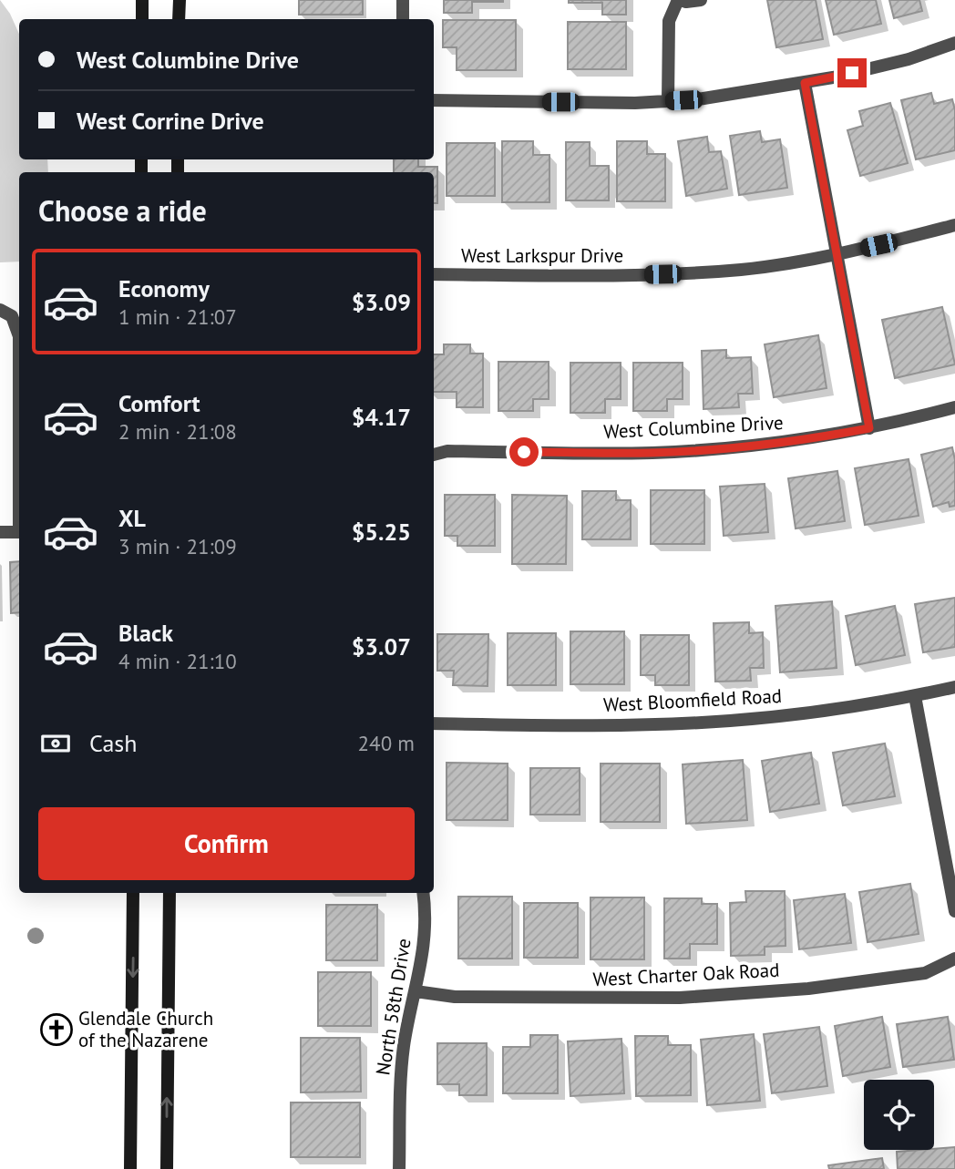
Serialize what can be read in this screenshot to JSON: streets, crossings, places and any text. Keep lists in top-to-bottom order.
{
  "streets": {
    "street": [
      "West Larkspur Drive",
      "West Columbine Drive",
      "West Bloomfield Road",
      "West Charter Oak Road",
      "North 58th Drive"
    ]
  },
  "crossings": [
    ["West Charter Oak Road", "North 58th Drive"]
  ],
  "places": {
    "church": ["Glendale Church of the Nazarene"]
  },
  "page": {
    "banner": ["West Columbine Drive", "West Corrine Drive"],
    "heading": "Choose a ride",
    "list": [
      {
        "name": "Economy",
        "note": "1 min · 21:07",
        "value": "$3.09"
      },
      {
        "name": "Comfort",
        "note": "2 min · 21:08",
        "value": "$4.17"
      },
      {
        "name": "XL",
        "note": "3 min · 21:09",
        "value": "$5.25"
      },
      {
        "name": "Black",
        "note": "4 min · 21:10",
        "value": "$3.07"
      }
    ],
    "pay": ["Cash", "240 m"],
    "buttons": "Confirm"
  }
}
